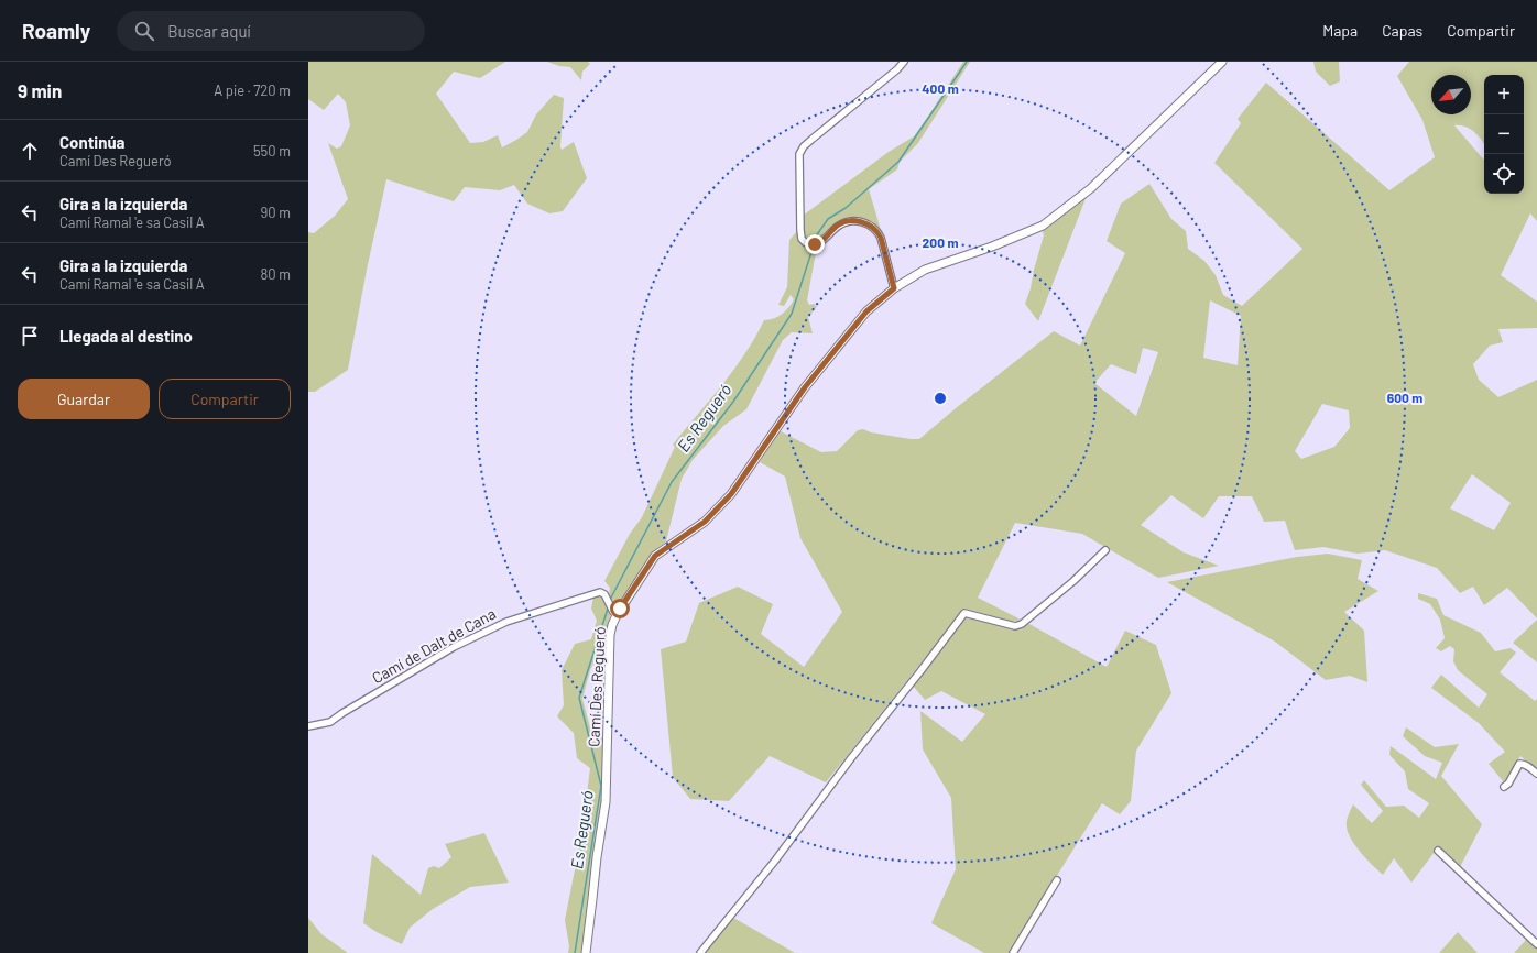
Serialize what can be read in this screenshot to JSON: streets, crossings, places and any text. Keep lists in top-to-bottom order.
{
  "streets": {
    "street": ["Camí de Dalt de Cana", "Camí Des Regueró"]
  },
  "crossings": [
    ["Camí de Dalt de Cana", "Camí Des Regueró"]
  ],
  "water": ["Es Regueró"],
  "north": "bottom left",
  "page": {
    "header": "Roamly",
    "search": "Buscar aquí",
    "nav": ["Mapa", "Capas", "Compartir"],
    "heading": ["9 min", "A pie · 720 m"],
    "map_buttons": ["+", "−"],
    "list": [
      ["Continúa", "Camí Des Regueró", "550 m"],
      ["Gira a la izquierda", "Camí Ramal 'e sa Casil A", "90 m"],
      ["Gira a la izquierda", "Camí Ramal 'e sa Casil A", "80 m"],
      "Llegada al destino"
    ],
    "buttons": ["Guardar", "Compartir"]
  },
  "rings": ["400 m", "200 m", "600 m"]
}
